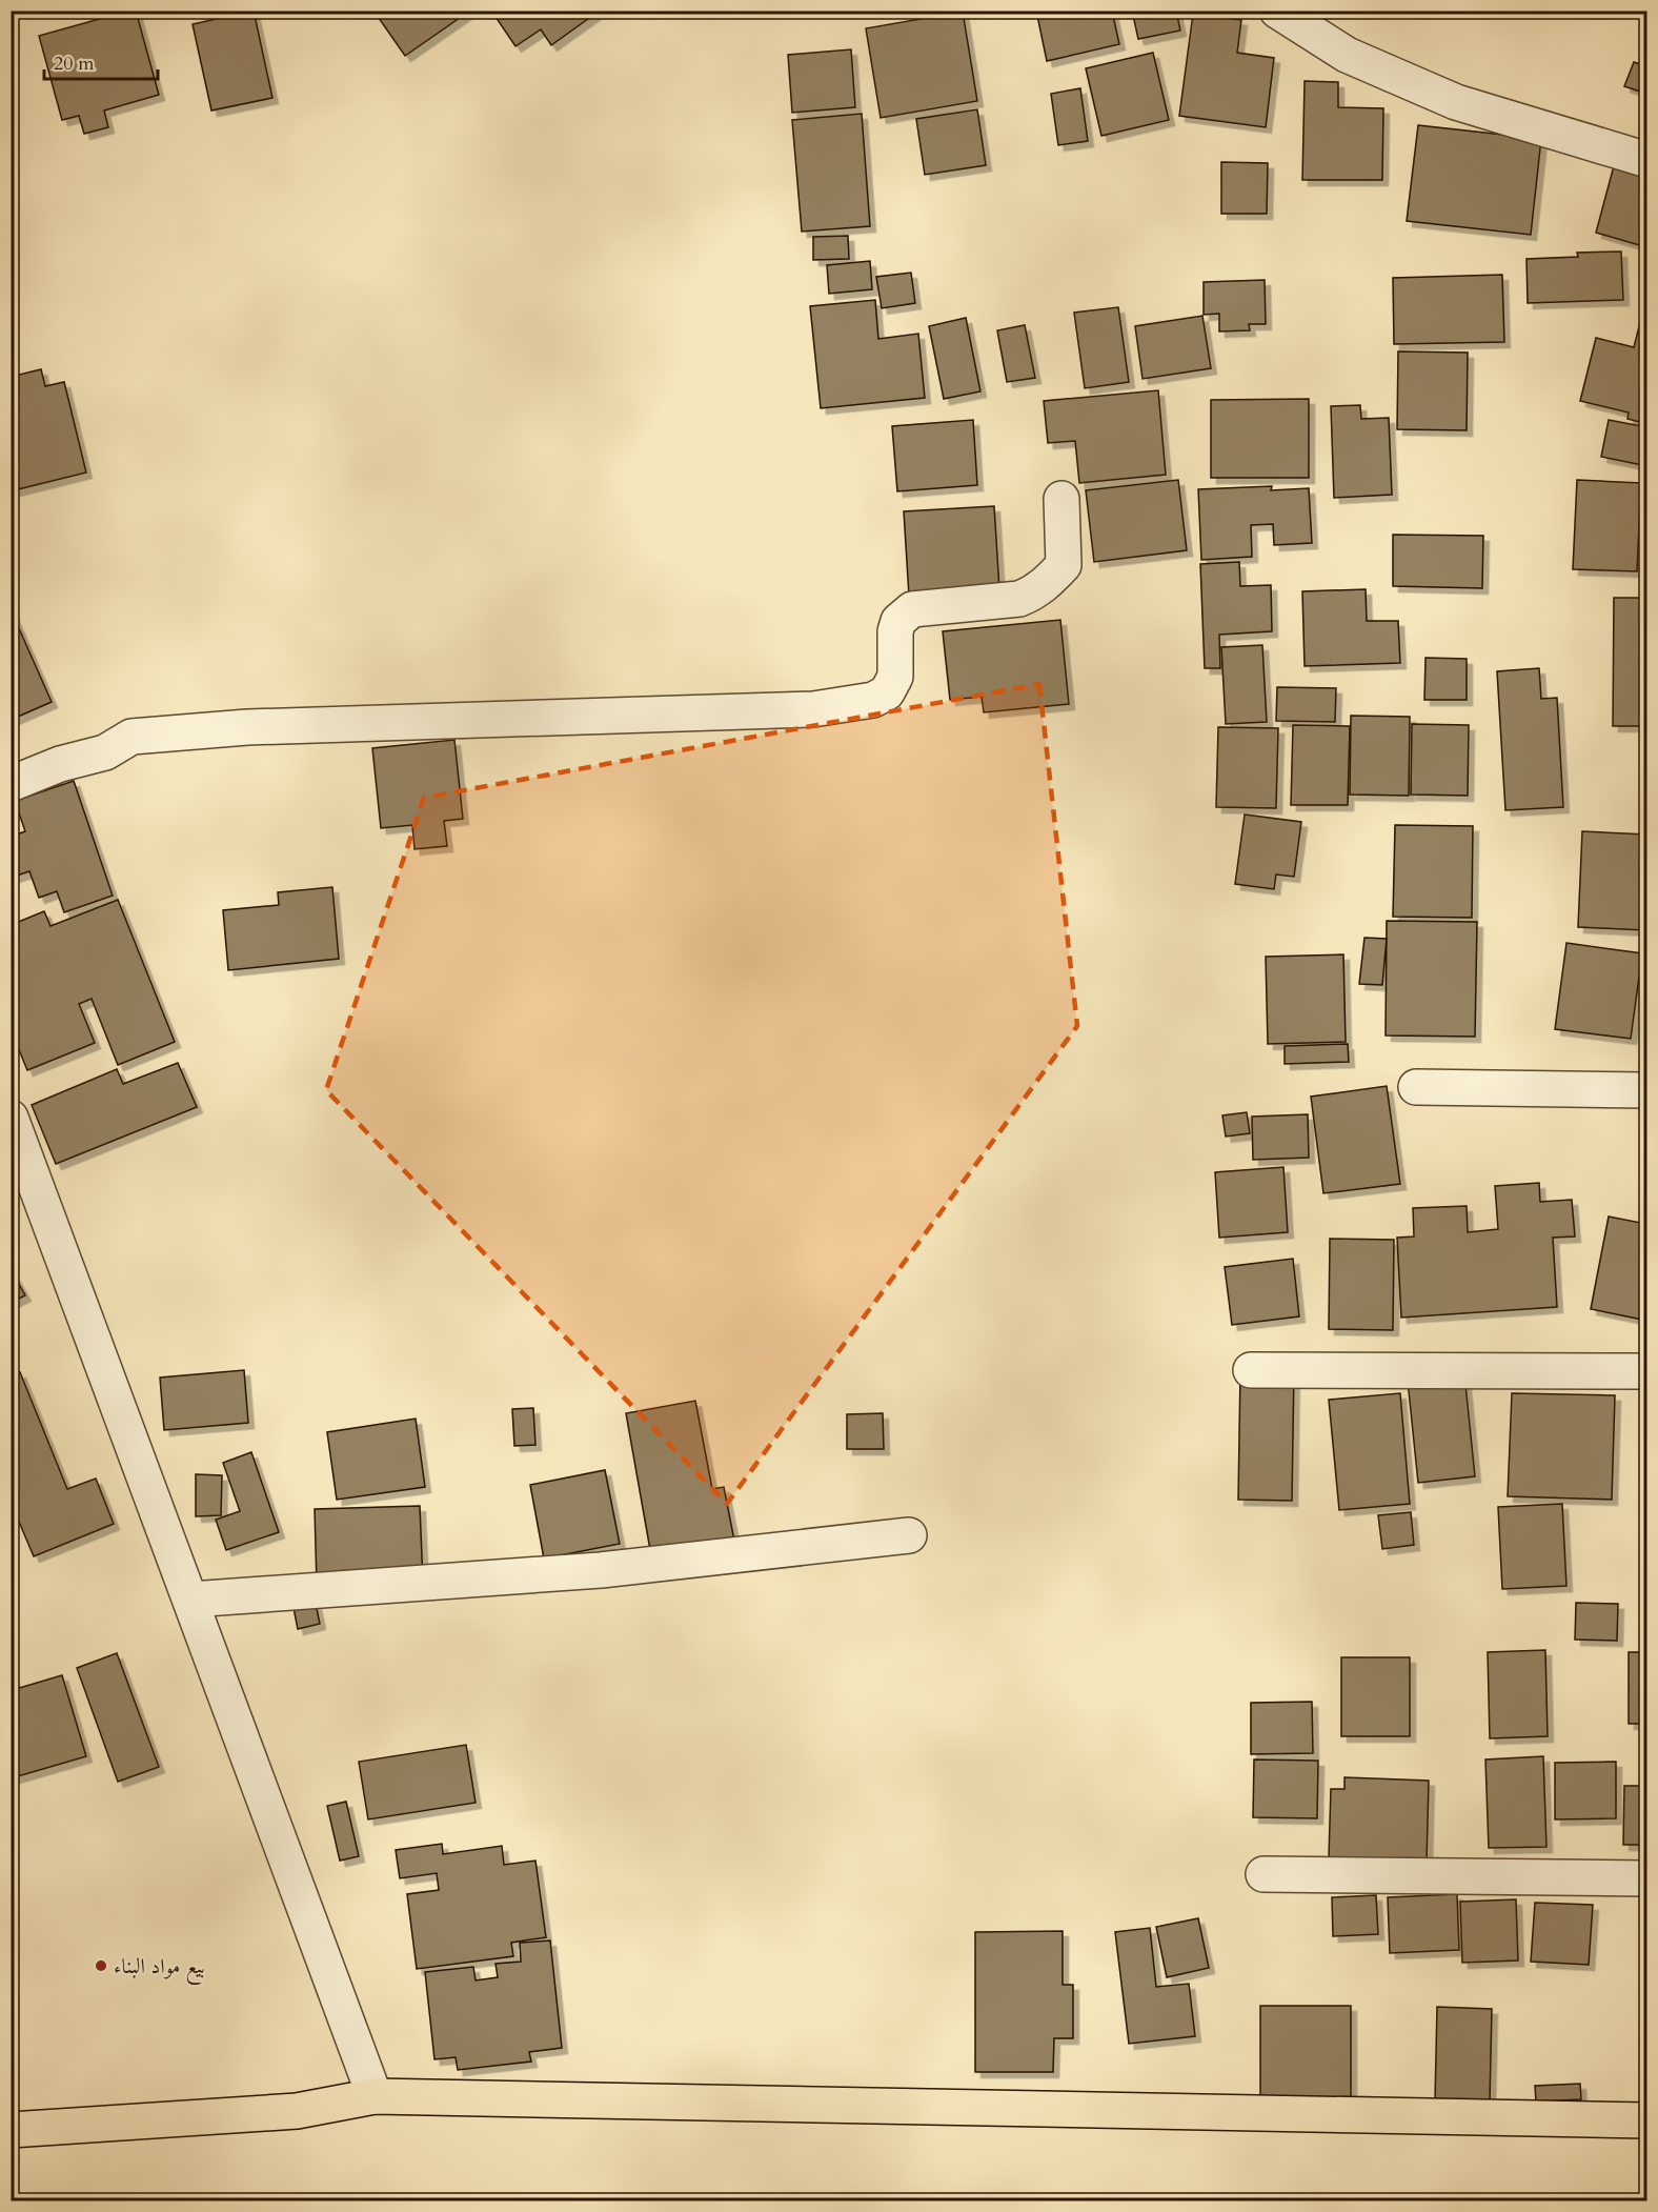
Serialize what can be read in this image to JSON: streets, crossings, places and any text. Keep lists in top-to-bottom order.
{
  "places": ["بيع مواد البناء"],
  "scale_bar": "20 m"
}
